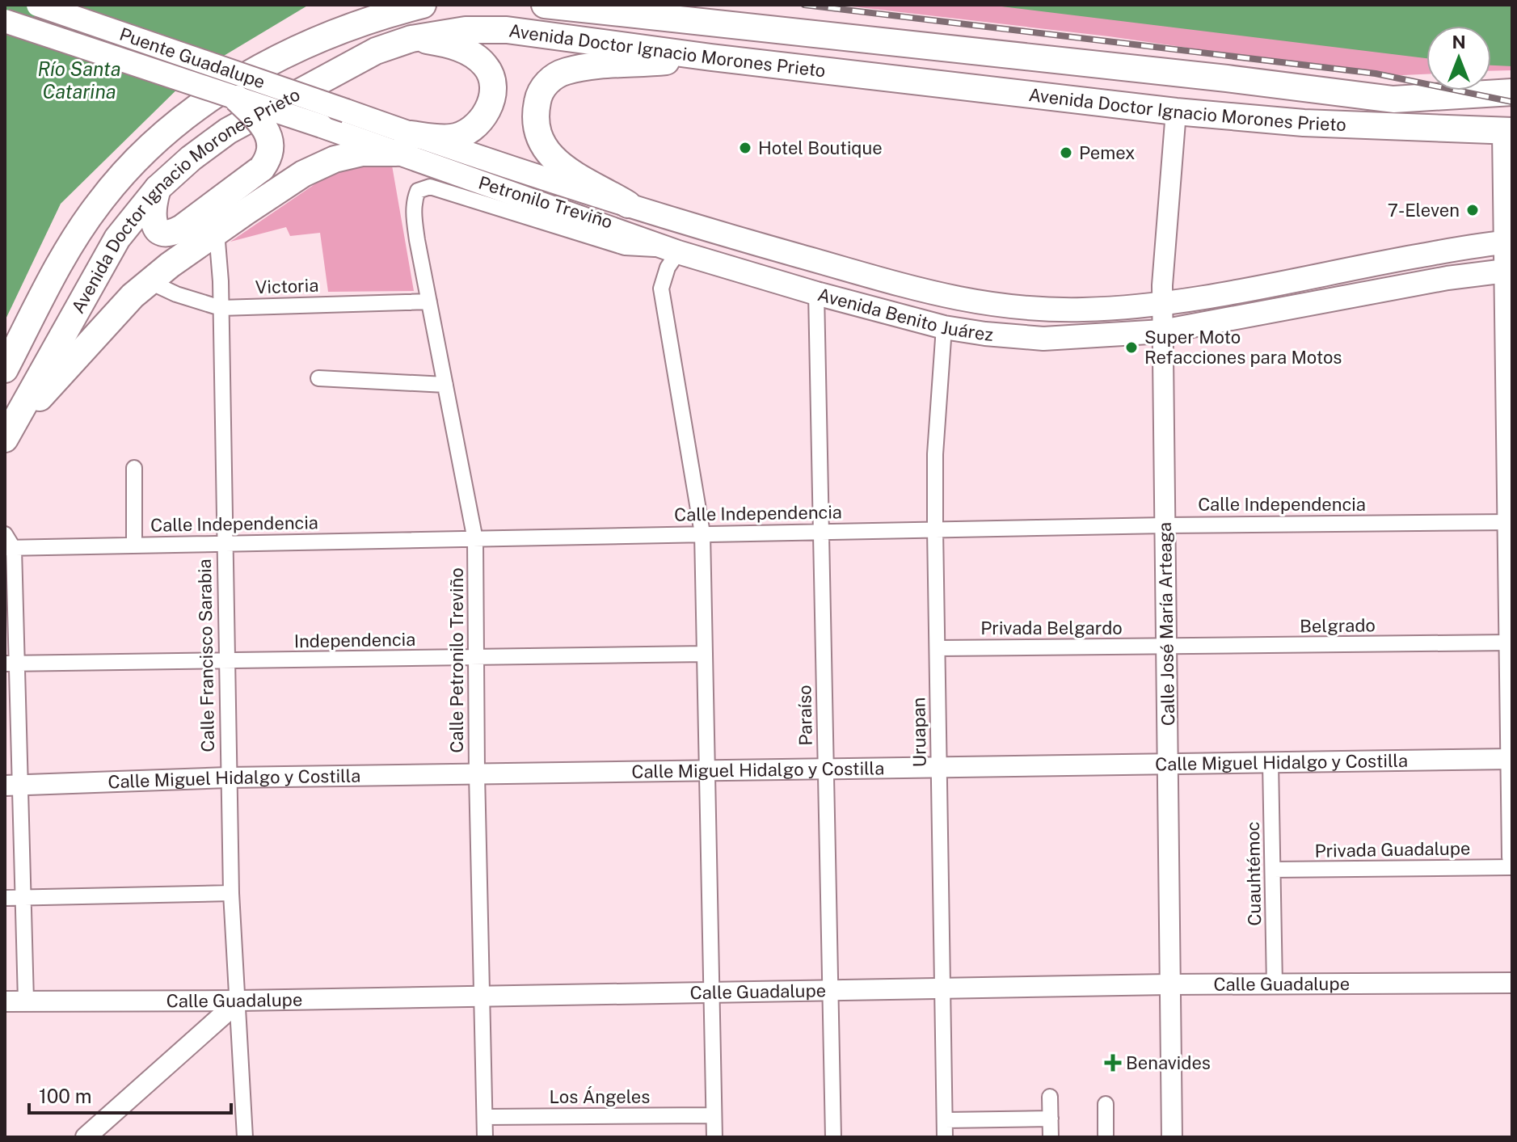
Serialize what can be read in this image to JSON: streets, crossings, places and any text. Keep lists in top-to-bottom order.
{
  "streets": {
    "highway": ["Avenida Doctor Ignacio Morones Prieto"],
    "main road": ["Puente Guadalupe", "Avenida Benito Juárez"],
    "street": [
      "Petronilo Treviño",
      "Victoria",
      "Calle Independencia",
      "Calle José María Arteaga",
      "Belgrado",
      "Privada Belgardo",
      "Independencia",
      "Calle Francisco Sarabia",
      "Calle Petronilo Treviño",
      "Paraíso",
      "Uruapan",
      "Calle Miguel Hidalgo y Costilla",
      "Privada Guadalupe",
      "Cuauhtémoc",
      "Calle Guadalupe",
      "Los Ángeles"
    ]
  },
  "crossings": [
    ["Avenida Doctor Ignacio Morones Prieto", "Calle José María Arteaga"],
    ["Puente Guadalupe", "Avenida Benito Juárez"],
    ["Petronilo Treviño", "Avenida Benito Juárez"],
    ["Petronilo Treviño", "Calle Petronilo Treviño"],
    ["Victoria", "Calle Francisco Sarabia"],
    ["Victoria", "Calle Petronilo Treviño"],
    ["Avenida Benito Juárez", "Calle José María Arteaga"],
    ["Avenida Benito Juárez", "Paraíso"],
    ["Avenida Benito Juárez", "Uruapan"],
    ["Calle Independencia", "Calle José María Arteaga"],
    ["Calle Independencia", "Calle Francisco Sarabia"],
    ["Calle Independencia", "Calle Petronilo Treviño"],
    ["Calle Independencia", "Paraíso"],
    ["Calle Independencia", "Uruapan"],
    ["Calle José María Arteaga", "Belgrado"],
    ["Calle José María Arteaga", "Privada Belgardo"],
    ["Calle José María Arteaga", "Calle Miguel Hidalgo y Costilla"],
    ["Calle José María Arteaga", "Calle Guadalupe"],
    ["Belgrado", "Privada Belgardo"],
    ["Privada Belgardo", "Uruapan"],
    ["Independencia", "Calle Francisco Sarabia"],
    ["Independencia", "Calle Petronilo Treviño"],
    ["Calle Francisco Sarabia", "Calle Miguel Hidalgo y Costilla"],
    ["Calle Francisco Sarabia", "Calle Guadalupe"],
    ["Calle Petronilo Treviño", "Calle Miguel Hidalgo y Costilla"],
    ["Calle Petronilo Treviño", "Calle Guadalupe"],
    ["Calle Petronilo Treviño", "Los Ángeles"],
    ["Paraíso", "Calle Miguel Hidalgo y Costilla"],
    ["Paraíso", "Calle Guadalupe"],
    ["Uruapan", "Calle Miguel Hidalgo y Costilla"],
    ["Uruapan", "Calle Guadalupe"],
    ["Calle Miguel Hidalgo y Costilla", "Cuauhtémoc"],
    ["Privada Guadalupe", "Cuauhtémoc"],
    ["Cuauhtémoc", "Calle Guadalupe"]
  ],
  "water": ["Río Santa Catarina"],
  "places": {
    "other": [
      "Hotel Boutique",
      "Pemex",
      "7-Eleven",
      "Super Moto Refacciones para Motos"
    ],
    "health": ["Benavides"]
  },
  "scale_bar": "100 m",
  "north": "top"
}
